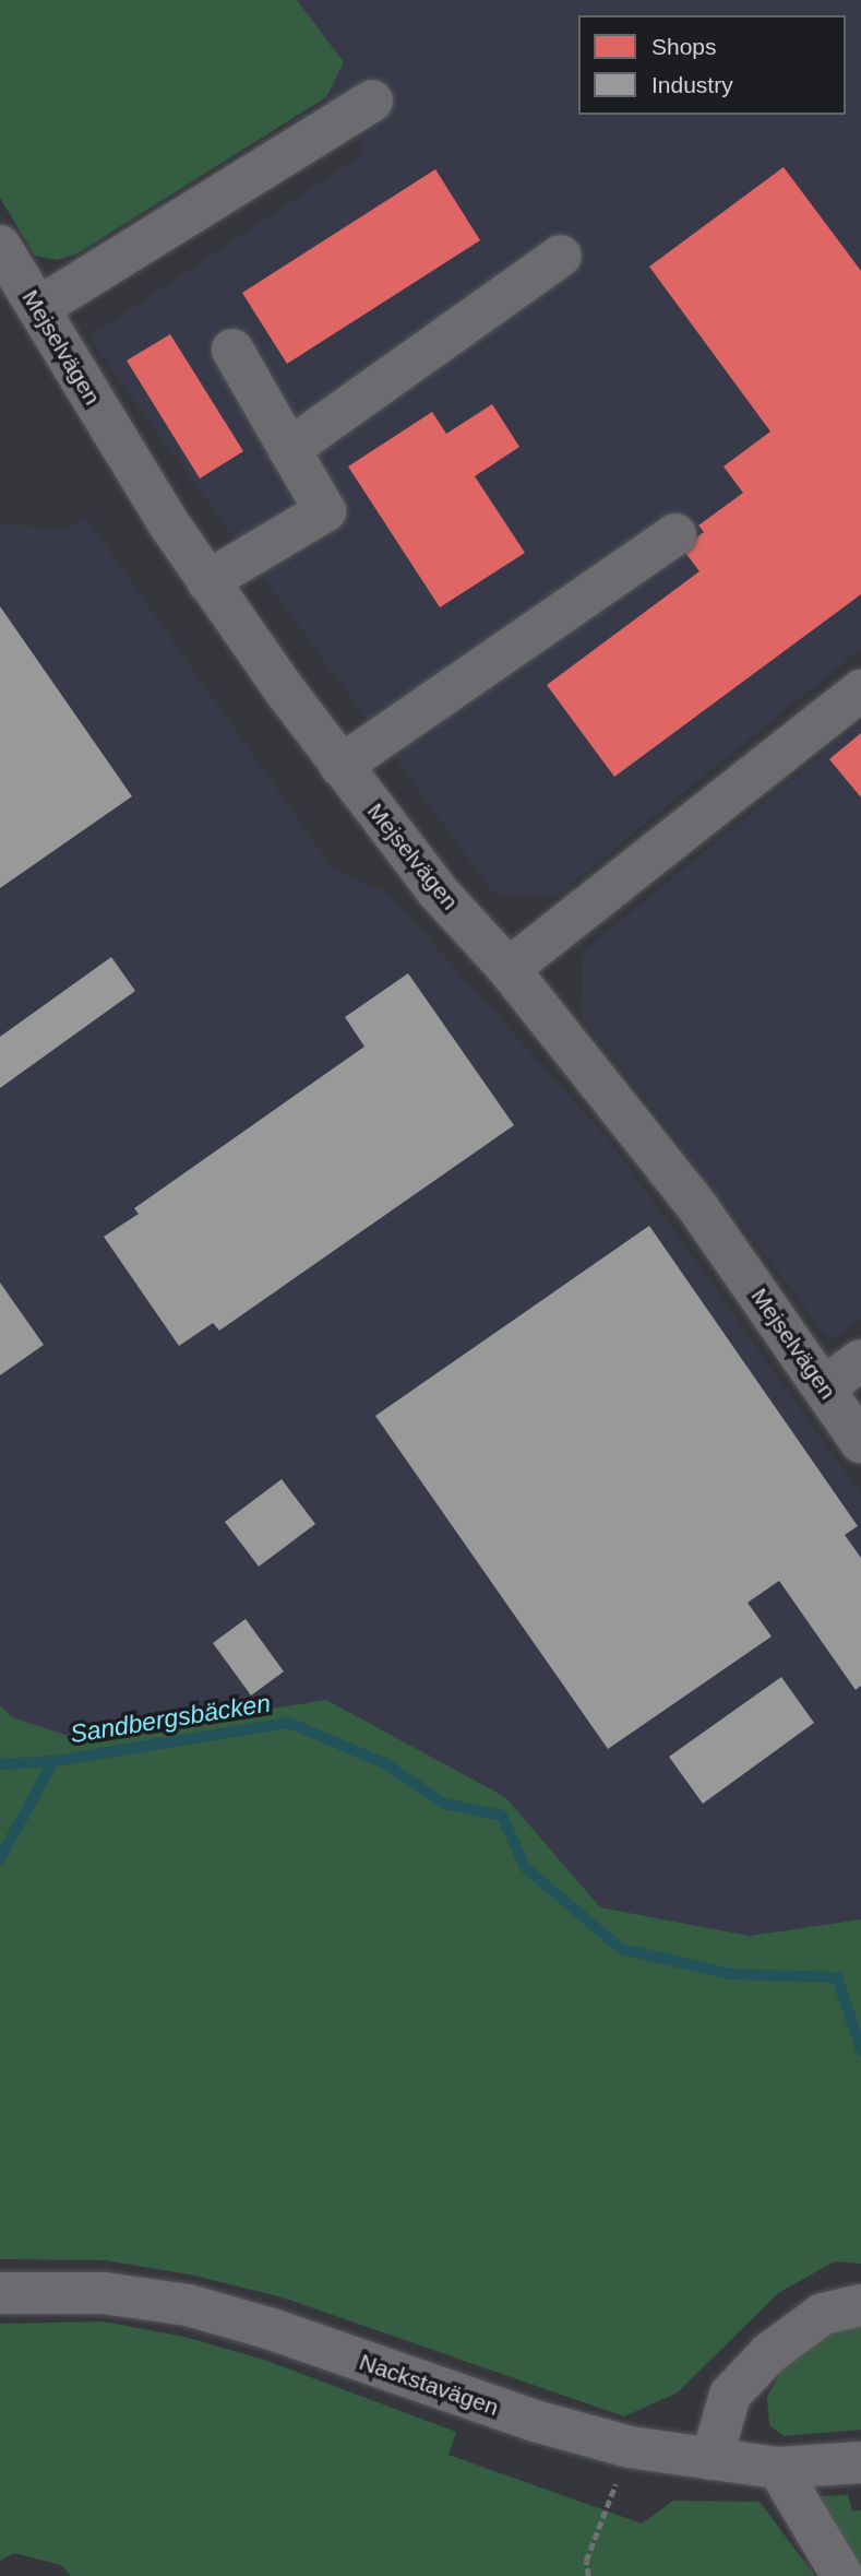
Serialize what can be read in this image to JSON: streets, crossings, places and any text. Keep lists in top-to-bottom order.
{
  "streets": {
    "street": ["Mejselvägen", "Nackstavägen"]
  },
  "water": ["Sandbergsbäcken"],
  "legend": ["Shops", "Industry"]
}
